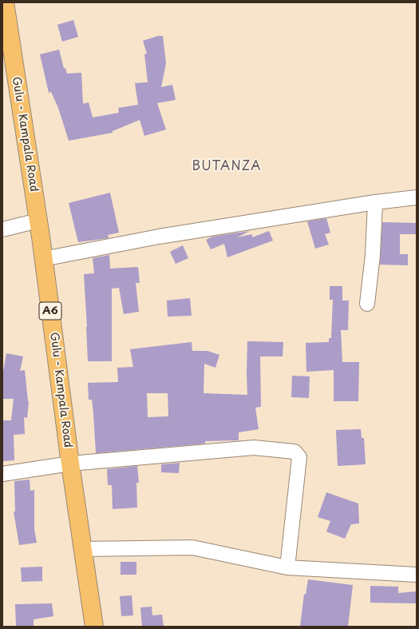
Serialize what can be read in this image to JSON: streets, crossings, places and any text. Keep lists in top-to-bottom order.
{
  "streets": {
    "main road": ["Gulu - Kampala Road", "A6"]
  },
  "districts": ["BUTANZA"]
}
